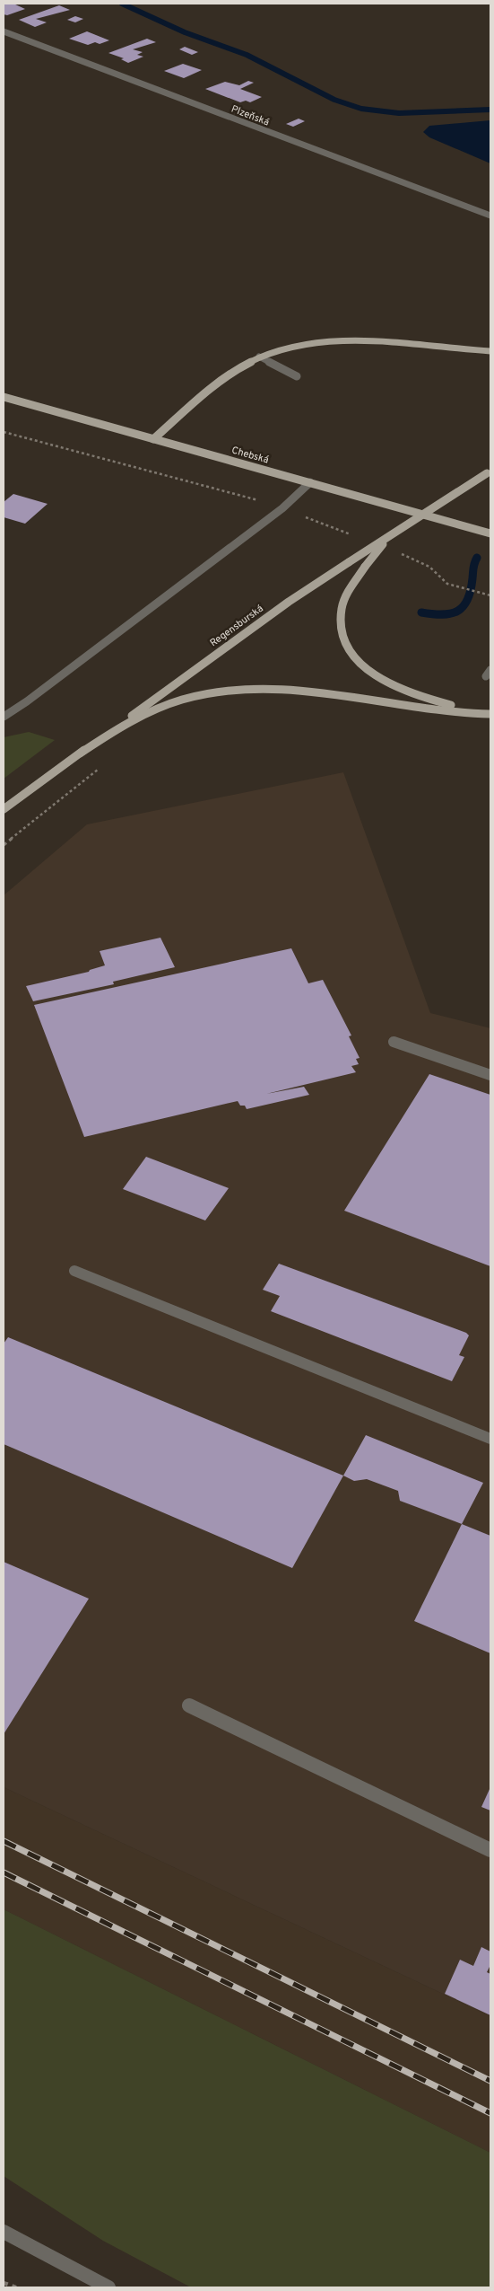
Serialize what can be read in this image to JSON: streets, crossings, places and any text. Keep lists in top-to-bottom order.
{
  "streets": {
    "main road": ["Chebská", "Regensburská"],
    "street": ["Plzeňská"]
  }
}
